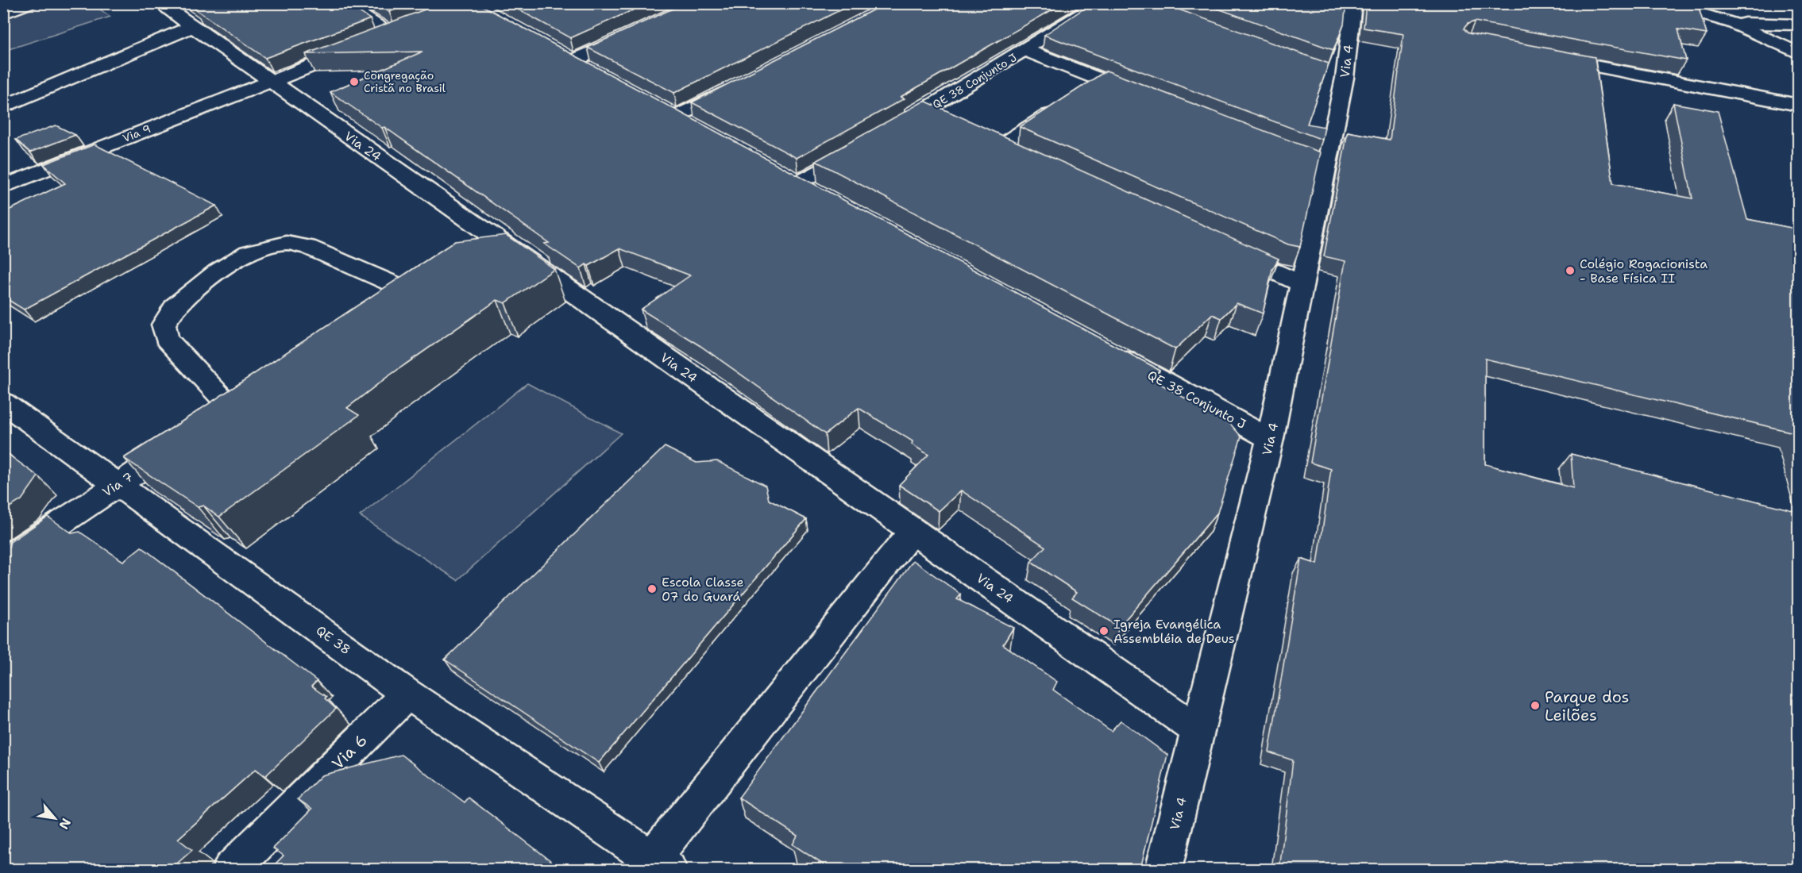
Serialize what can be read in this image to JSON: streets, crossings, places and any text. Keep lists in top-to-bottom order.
{
  "streets": {
    "street": [
      "Via 4",
      "QE 38 Conjunto J",
      "Via 9",
      "Via 24",
      "Via 7",
      "QE 38",
      "Via 6"
    ]
  },
  "crossings": [
    ["Via 4", "QE 38 Conjunto J"],
    ["Via 4", "Via 24"],
    ["Via 9", "Via 24"],
    ["Via 7", "QE 38"],
    ["QE 38", "Via 6"]
  ],
  "places": [
    "Congregação Cristã no Brasil",
    "Colégio Rogacionista - Base Física II",
    "Escola Classe 07 do Guará",
    "Igreja Evangélica Assembléia de Deus",
    "Parque dos Leilões"
  ],
  "north": "bottom right"
}
